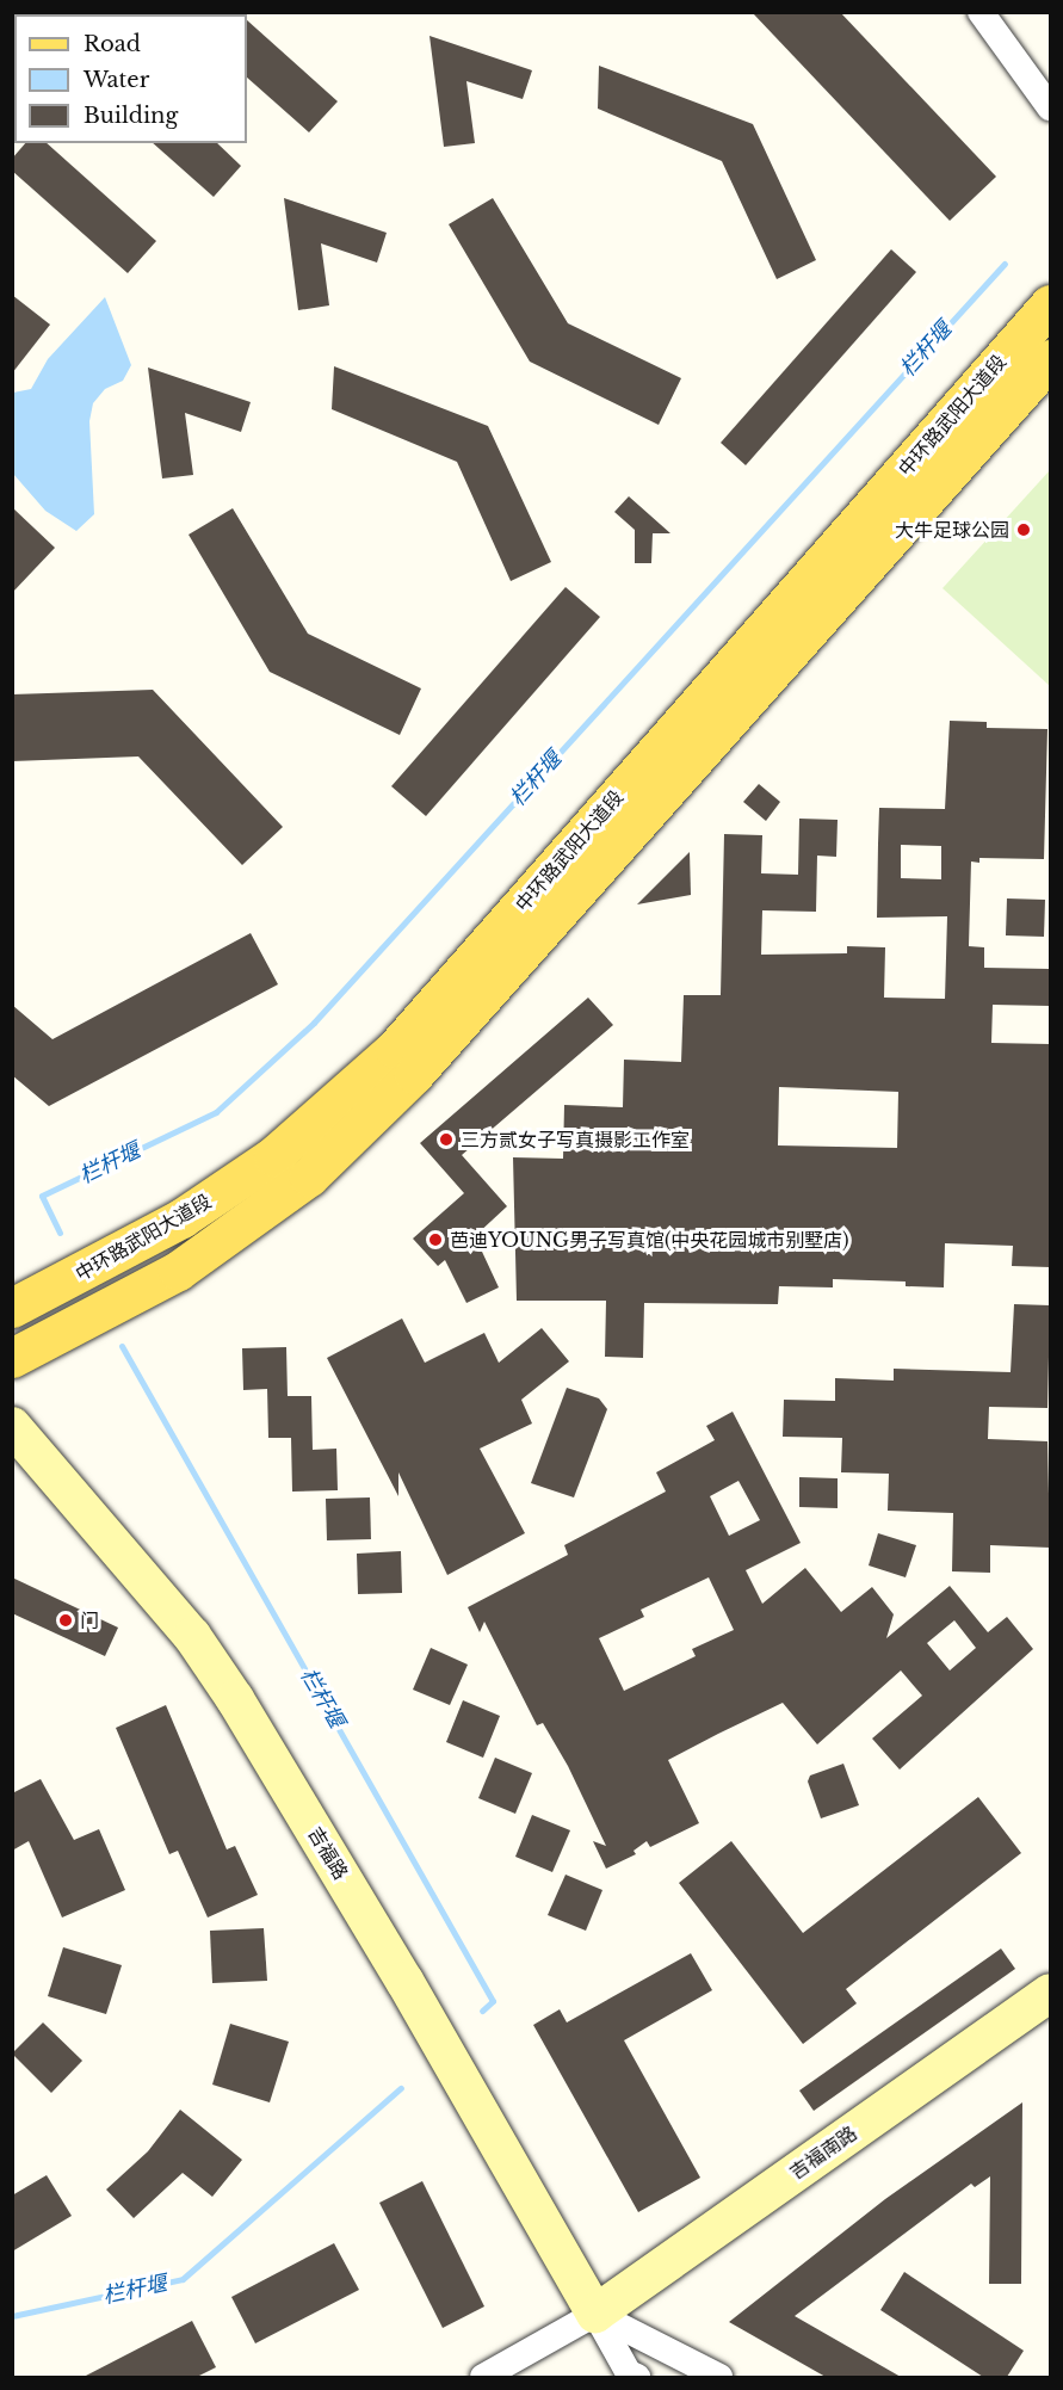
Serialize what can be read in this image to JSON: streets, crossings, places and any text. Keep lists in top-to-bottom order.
{
  "streets": {
    "main road": ["中环路武阳大道段"],
    "street": ["吉福路", "吉福南路"]
  },
  "crossings": [
    ["吉福路", "吉福南路"]
  ],
  "water": ["栏杆堰"],
  "places": [
    "大牛足球公园",
    "三方贰女子写真摄影工作室",
    "芭迪YOUNG男子写真馆(中央花园城市别墅店)",
    "门"
  ],
  "legend": ["Road", "Water", "Building"]
}
